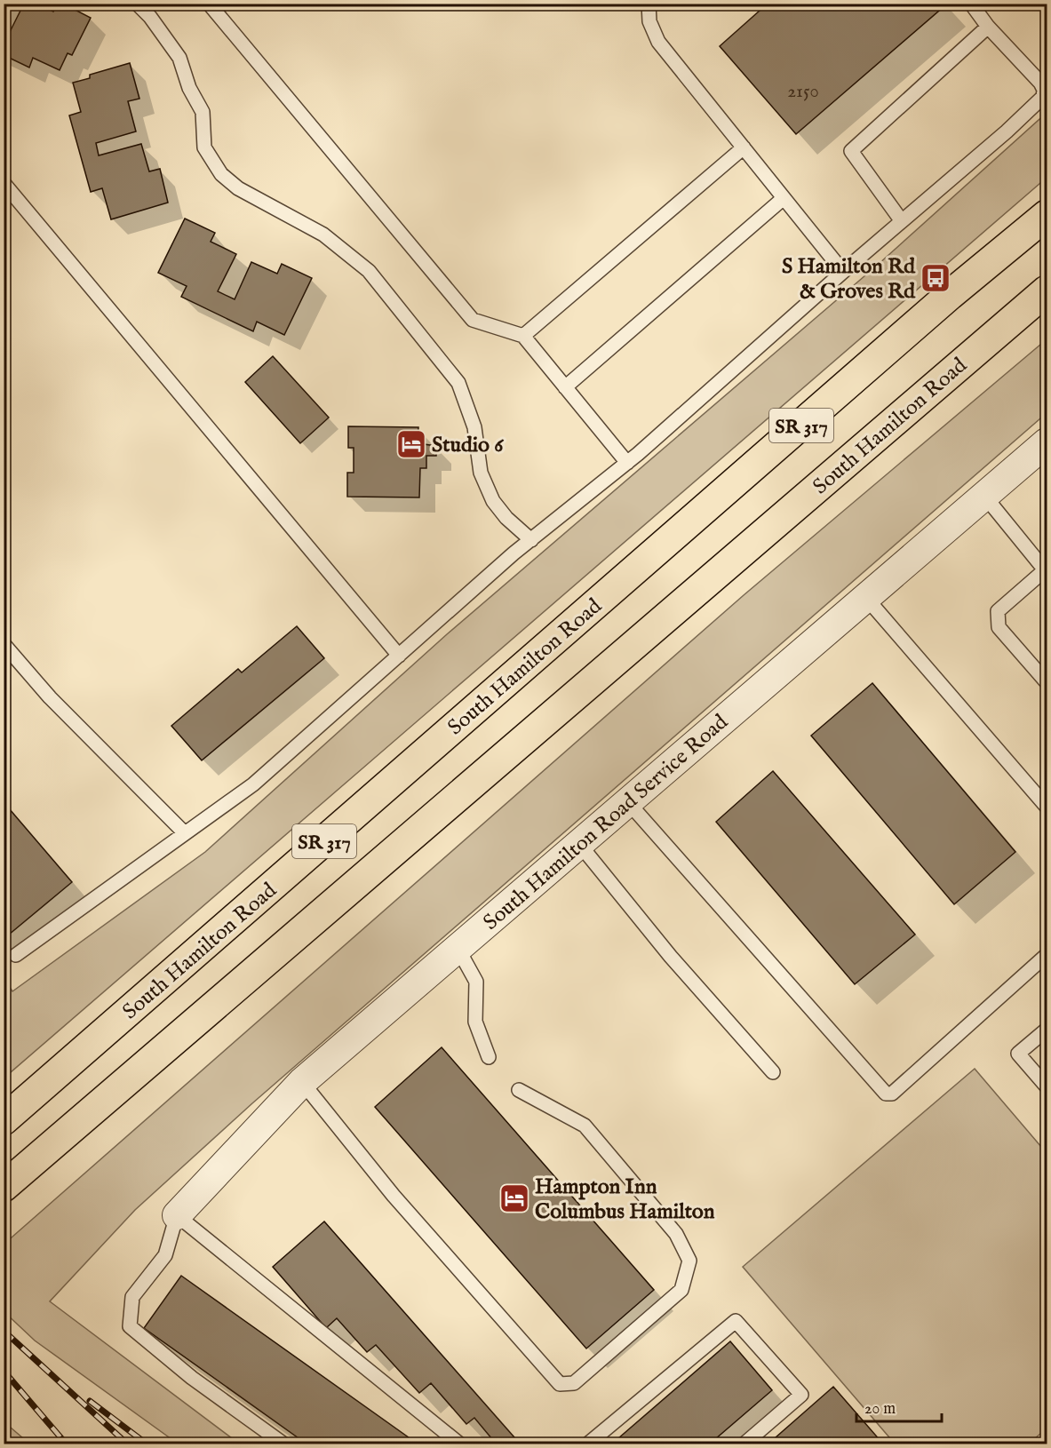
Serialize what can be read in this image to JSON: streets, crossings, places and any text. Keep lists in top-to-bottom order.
{
  "streets": {
    "main road": ["SR 317", "South Hamilton Road"],
    "street": ["South Hamilton Road Service Road"]
  },
  "places": {
    "bus stop": ["S Hamilton Rd & Groves Rd"],
    "hotel": ["Studio 6", "Hampton Inn Columbus Hamilton"]
  },
  "house_numbers": ["2150"],
  "scale_bar": "20 m"
}
